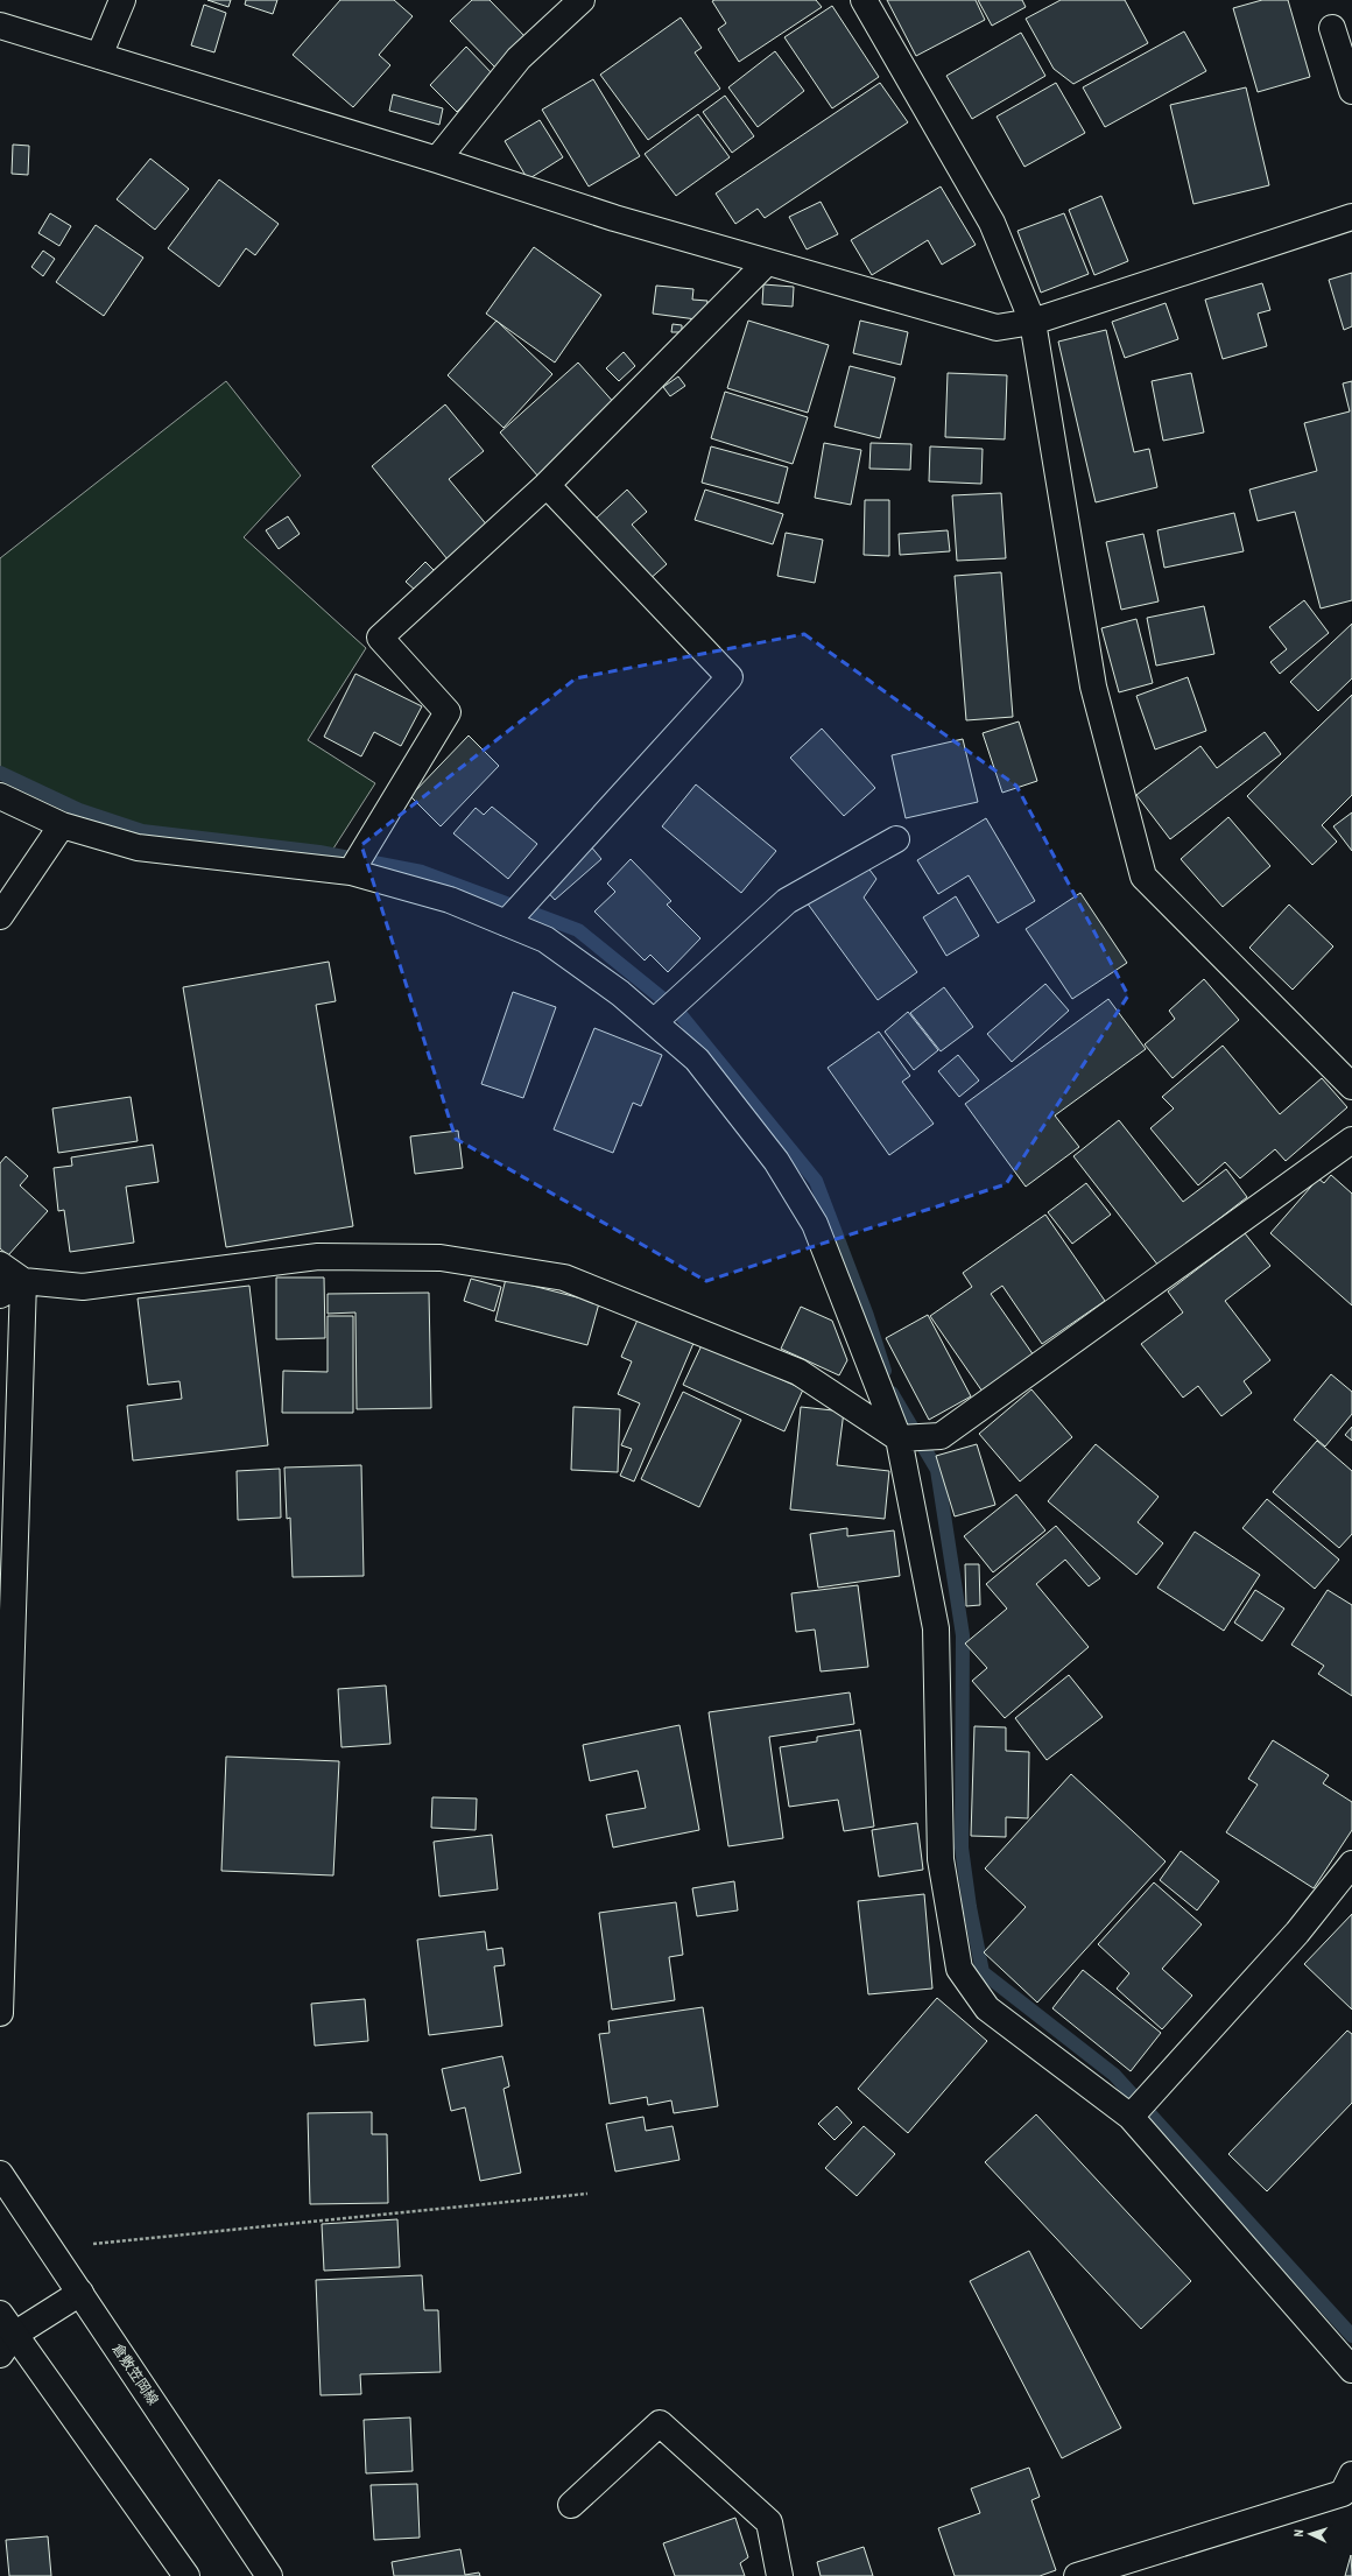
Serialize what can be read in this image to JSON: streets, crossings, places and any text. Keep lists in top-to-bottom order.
{
  "streets": {
    "street": ["倉敷笠岡線"]
  },
  "north": "left"
}
